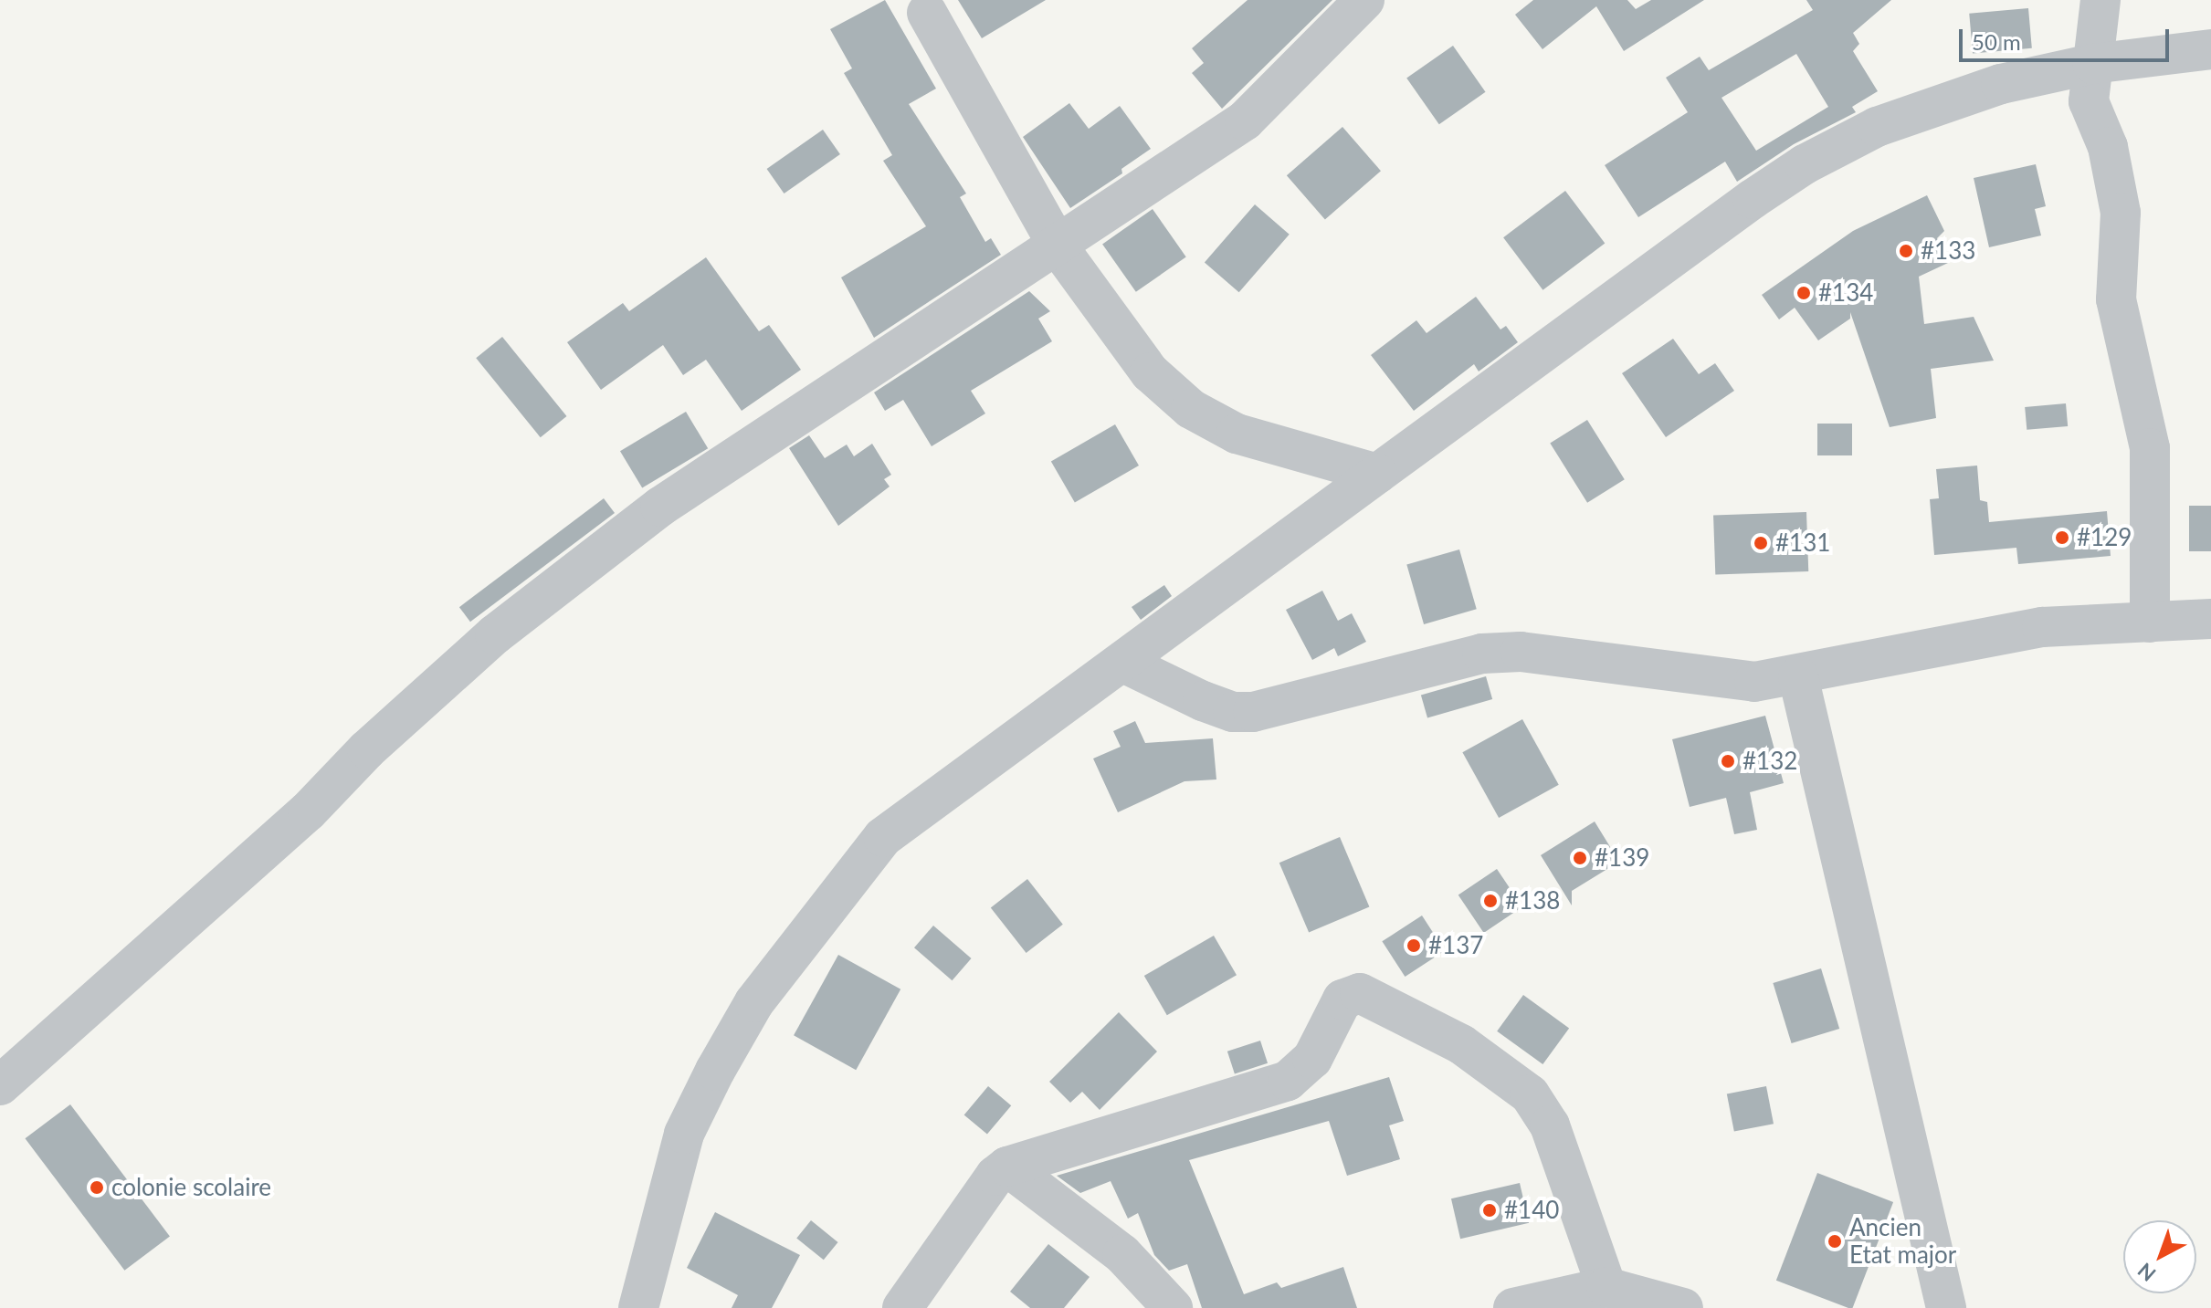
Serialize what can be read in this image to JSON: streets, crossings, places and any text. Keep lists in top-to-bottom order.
{
  "places": [
    "#133",
    "#134",
    "#129",
    "#131",
    "#132",
    "#139",
    "#138",
    "#137",
    "colonie scolaire",
    "#140",
    "Ancien Etat major"
  ],
  "scale_bar": "50 m",
  "north": "bottom left"
}
